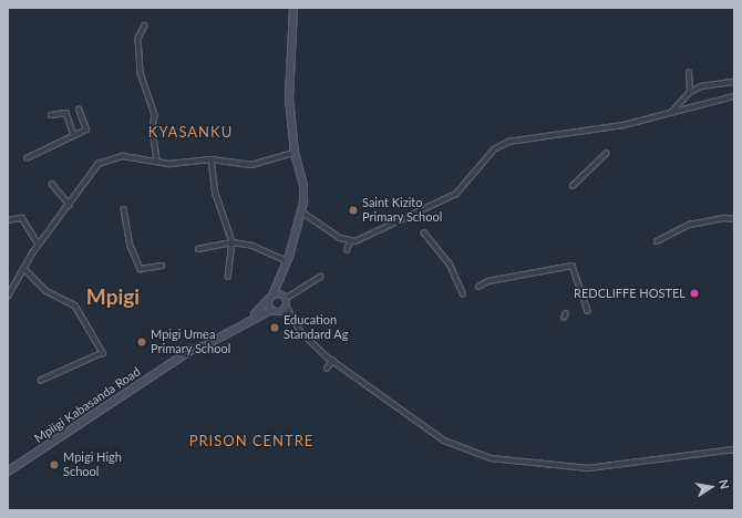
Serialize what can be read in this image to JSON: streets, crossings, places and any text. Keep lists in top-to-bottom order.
{
  "streets": {
    "main road": ["Mpiigi Kabasanda Road"]
  },
  "districts": ["KYASANKU", "Mpigi", "PRISON CENTRE"],
  "places": [
    "Saint Kizito Primary School",
    "REDCLIFFE HOSTEL",
    "Education Standard Ag",
    "Mpigi Umea Primary School",
    "Mpigi High School"
  ],
  "north": "right"
}
